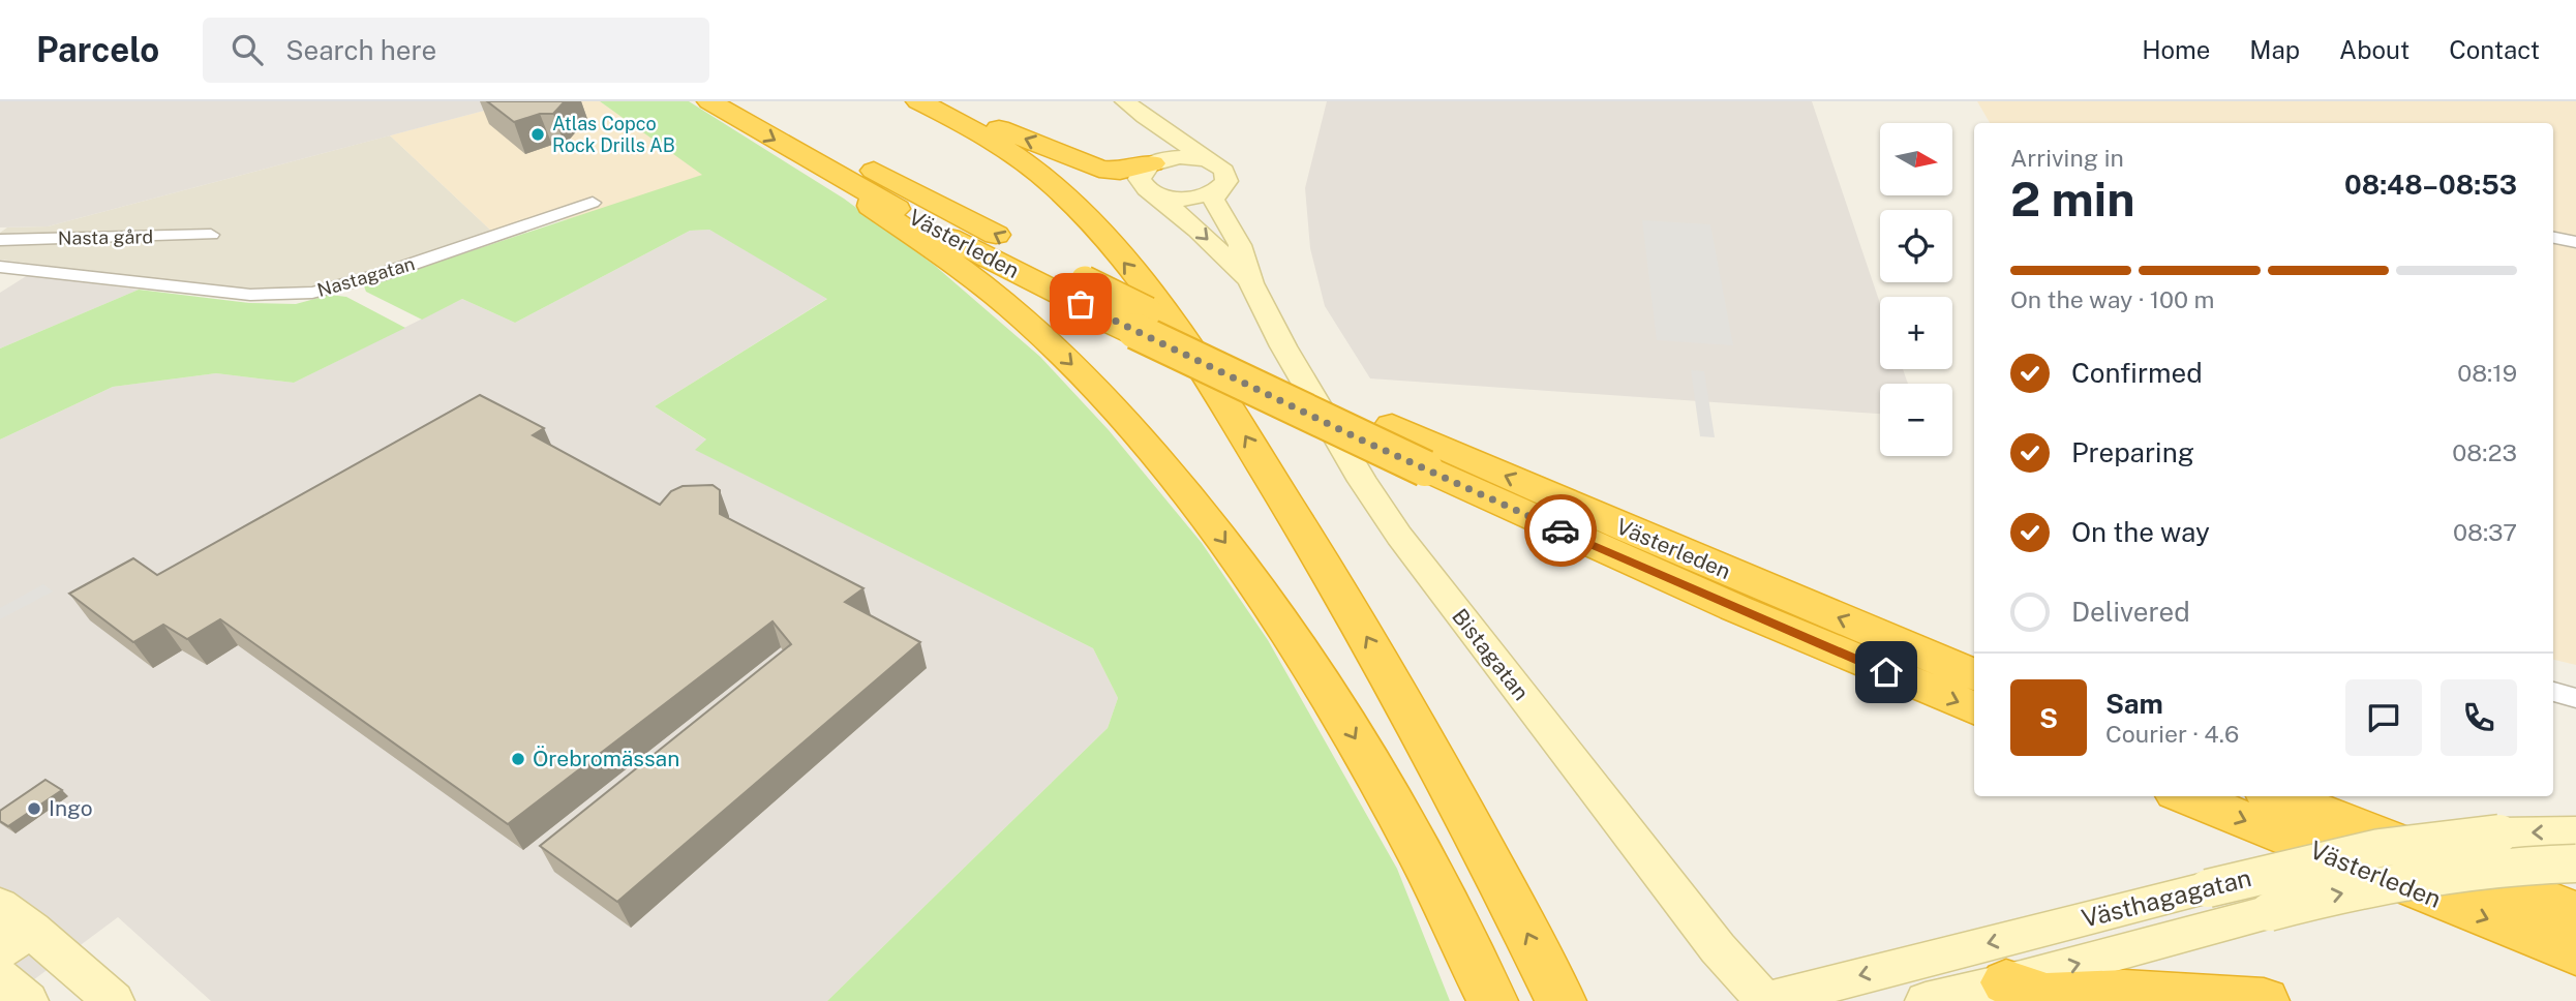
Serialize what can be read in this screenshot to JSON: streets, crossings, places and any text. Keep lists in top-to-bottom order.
{
  "streets": {
    "highway": ["Västerleden"],
    "main road": ["Bistagatan", "Västhagagatan"],
    "street": ["Nasta gård", "Nastagatan"]
  },
  "crossings": [
    ["Bistagatan", "Västhagagatan"]
  ],
  "places": ["Atlas Copco Rock Drills AB", "Örebromässan", "Ingo"],
  "north": "right",
  "page": {
    "header": "Parcelo",
    "search": "Search here",
    "nav": [
      "Home",
      "Map",
      "About",
      "Contact"
    ],
    "map_buttons": ["+", "−"],
    "heading": ["2 min", "Arriving in", "08:48–08:53"],
    "panel": ["Sam", "Courier · 4.6"],
    "bar": "On the way · 100 m",
    "list": [
      ["Confirmed", "08:19"],
      ["Preparing", "08:23"],
      ["On the way", "08:37"],
      "Delivered"
    ],
    "round": "S"
  }
}
